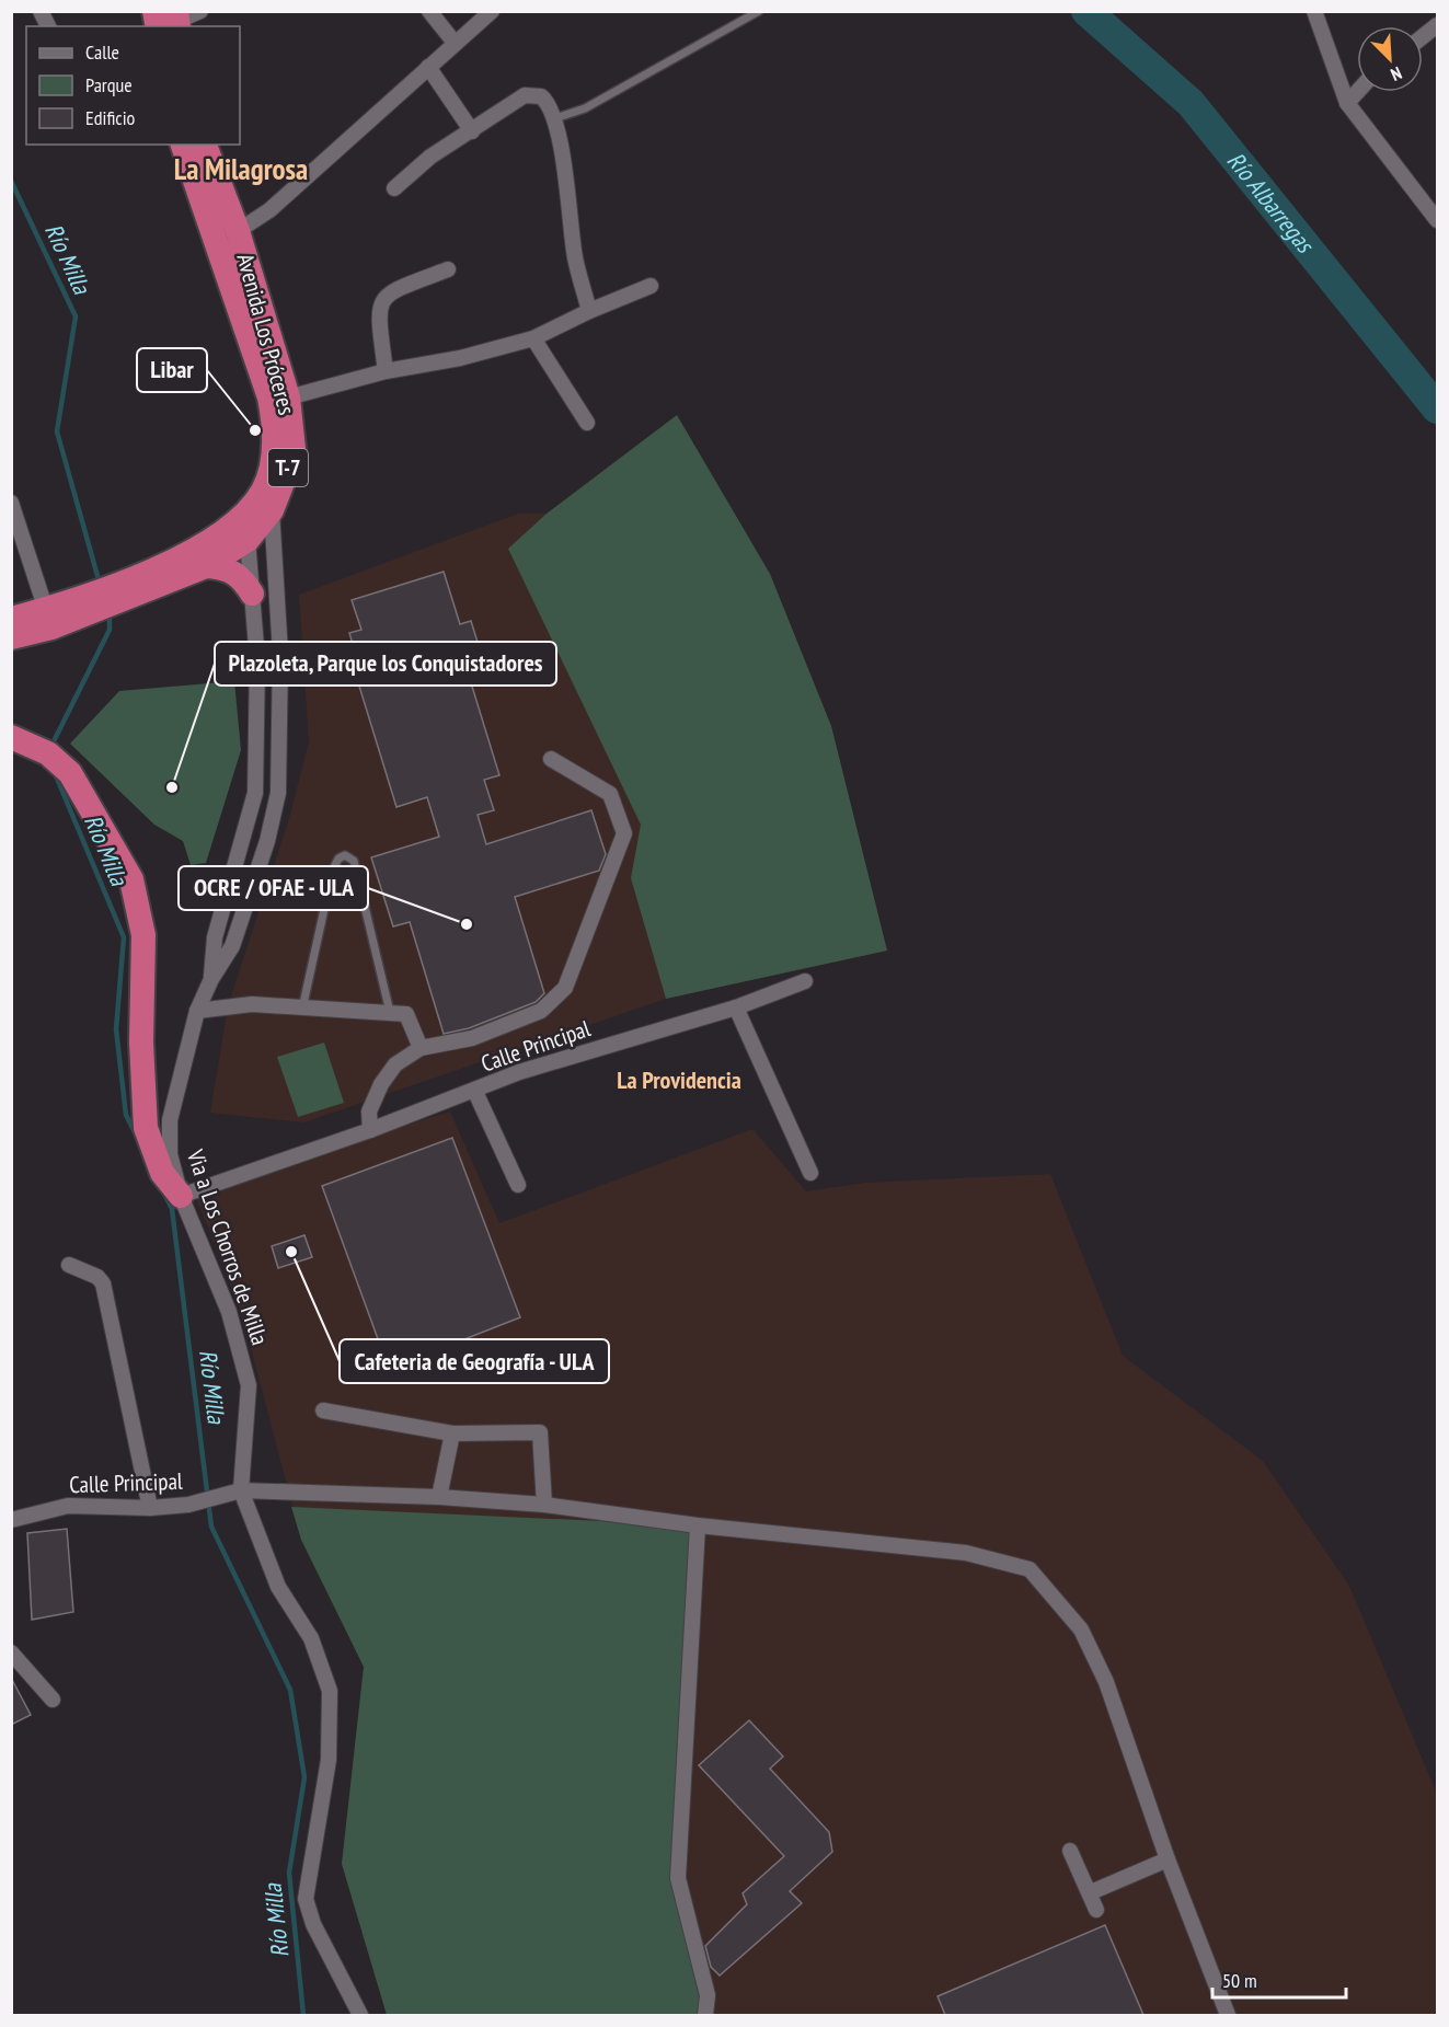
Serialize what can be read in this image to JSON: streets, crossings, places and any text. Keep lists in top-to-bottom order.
{
  "streets": {
    "highway": ["Avenida Los Próceres", "T-7"],
    "street": ["Calle Principal", "Via a Los Chorros de Milla"]
  },
  "crossings": [
    ["Avenida Los Próceres", "Via a Los Chorros de Milla"],
    ["Calle Principal", "Via a Los Chorros de Milla"]
  ],
  "districts": ["La Milagrosa", "La Providencia"],
  "water": ["Río Albarregas", "Río Milla"],
  "places": [
    "Libar",
    "Plazoleta, Parque los Conquistadores",
    "OCRE / OFAE - ULA",
    "Cafeteria de Geografía - ULA"
  ],
  "legend": ["Calle", "Parque", "Edificio"],
  "scale_bar": "50 m",
  "north": "bottom right"
}
